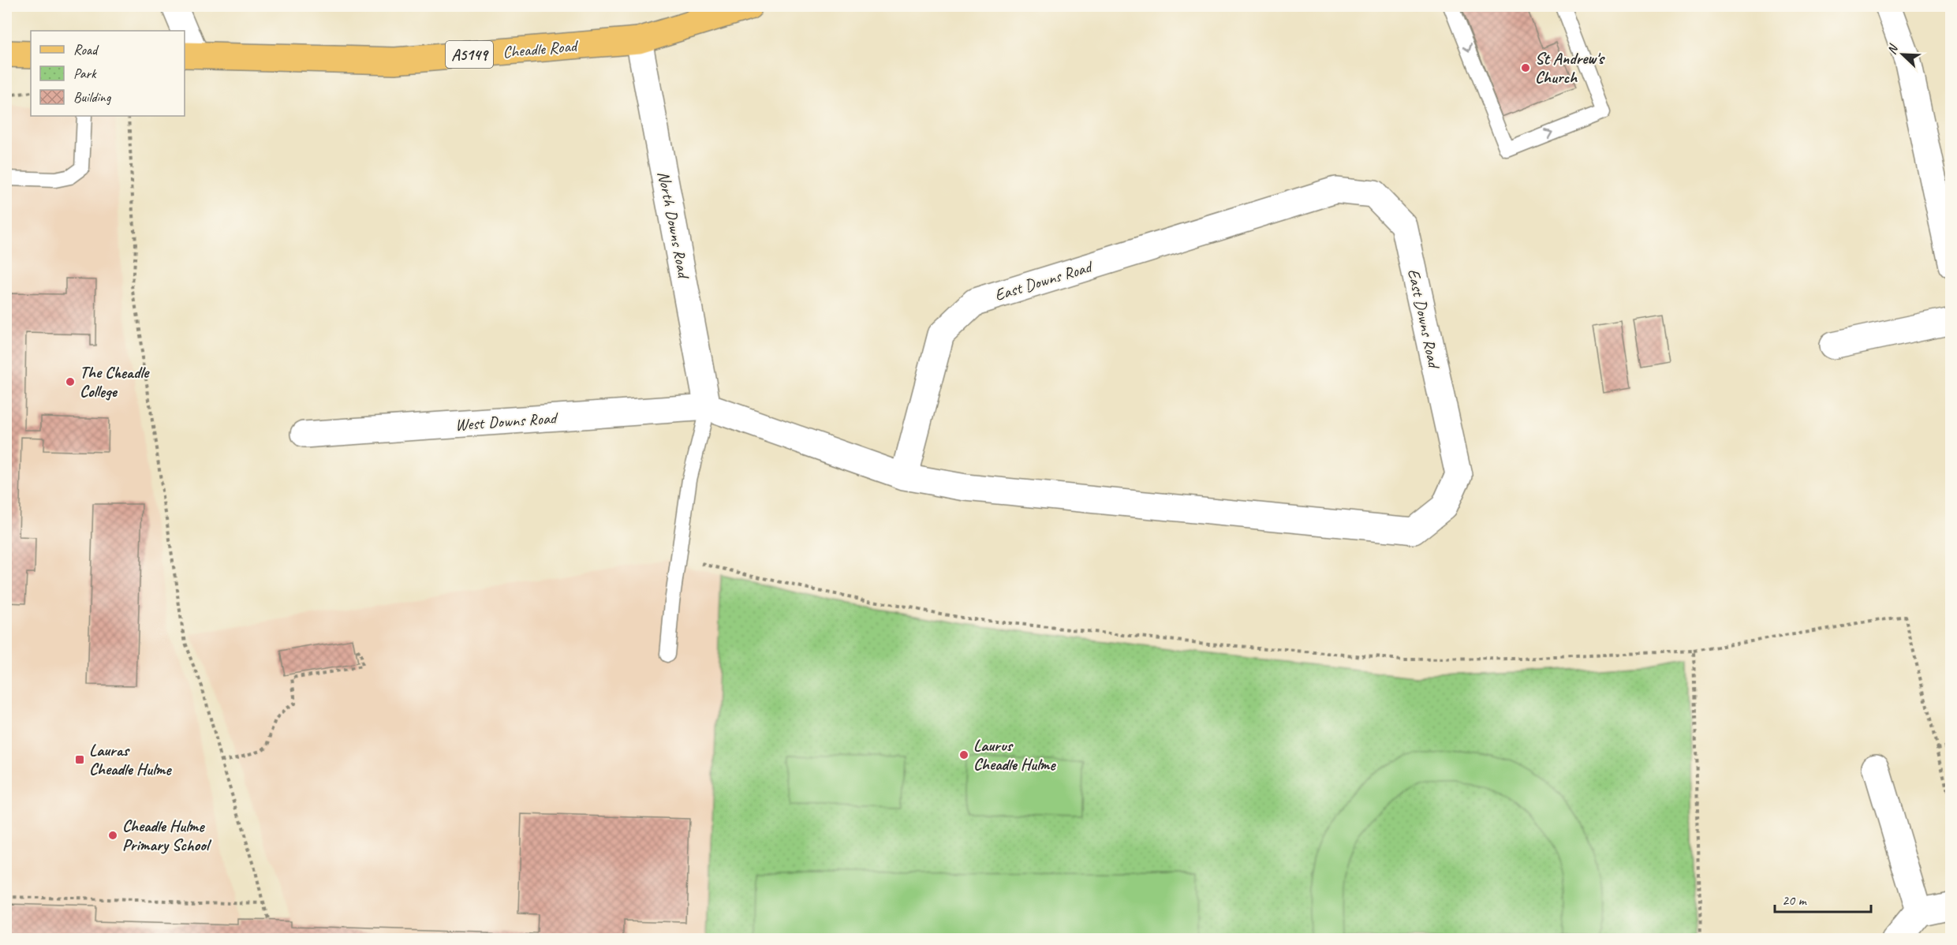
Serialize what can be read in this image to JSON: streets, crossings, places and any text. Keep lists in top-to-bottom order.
{
  "streets": {
    "main road": ["Cheadle Road", "A5149"],
    "street": ["North Downs Road", "East Downs Road", "West Downs Road"]
  },
  "crossings": [
    ["Cheadle Road", "North Downs Road"],
    ["North Downs Road", "East Downs Road"],
    ["North Downs Road", "West Downs Road"],
    ["East Downs Road", "West Downs Road"]
  ],
  "places": {
    "other": [
      "St Andrew's Church",
      "The Cheadle College",
      "Laurus Cheadle Hulme",
      "Cheadle Hulme Primary School"
    ],
    "transit": ["Lauras Cheadle Hulme"]
  },
  "legend": ["Road", "Park", "Building"],
  "scale_bar": "20 m",
  "north": "top left"
}
